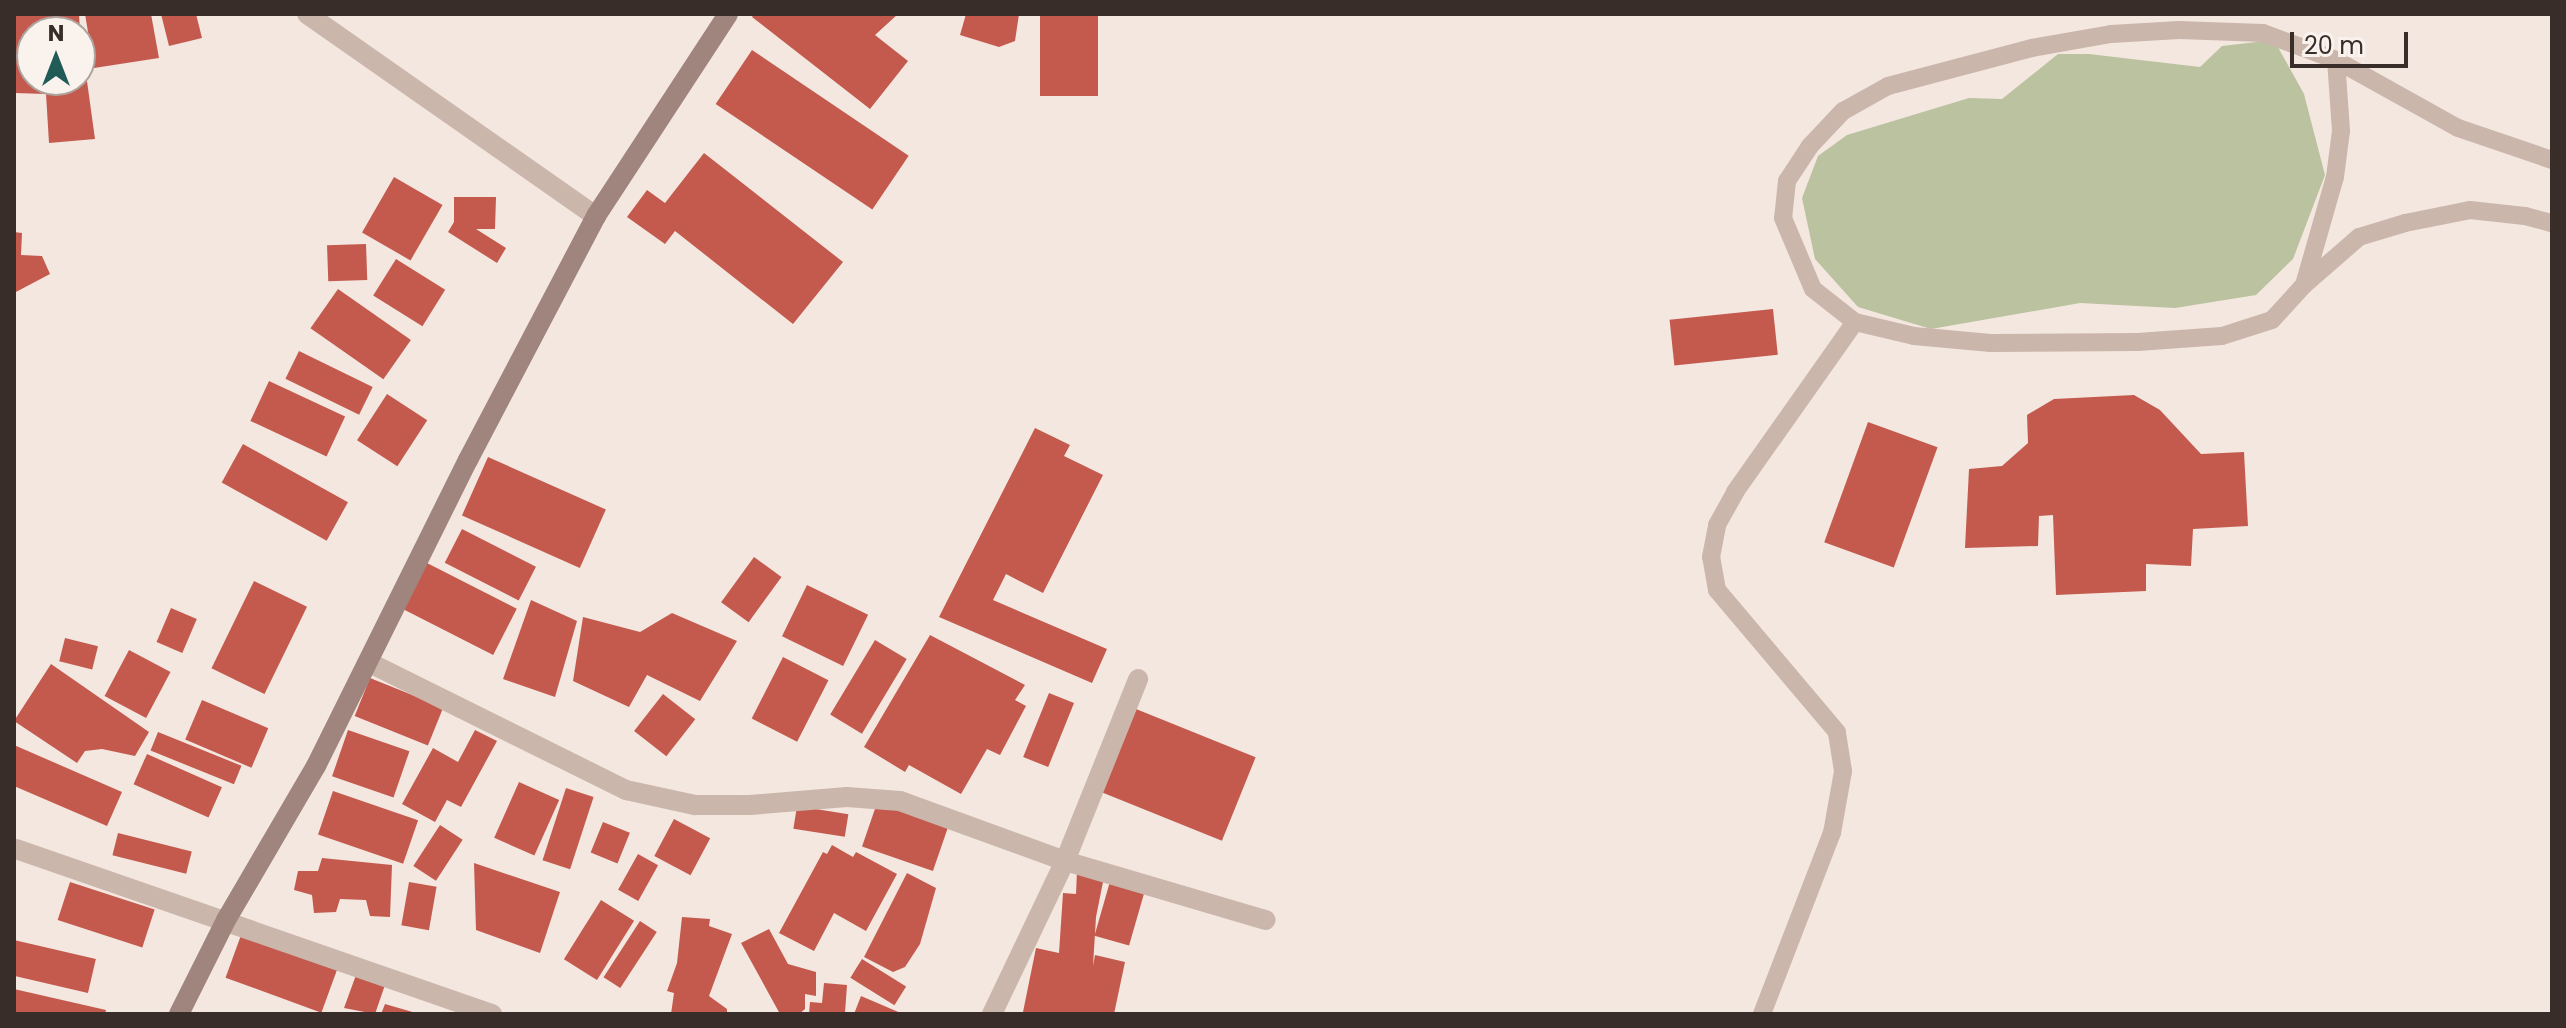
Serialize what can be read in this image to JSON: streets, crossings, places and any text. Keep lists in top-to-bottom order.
{
  "scale_bar": "20 m",
  "north": "top"
}
